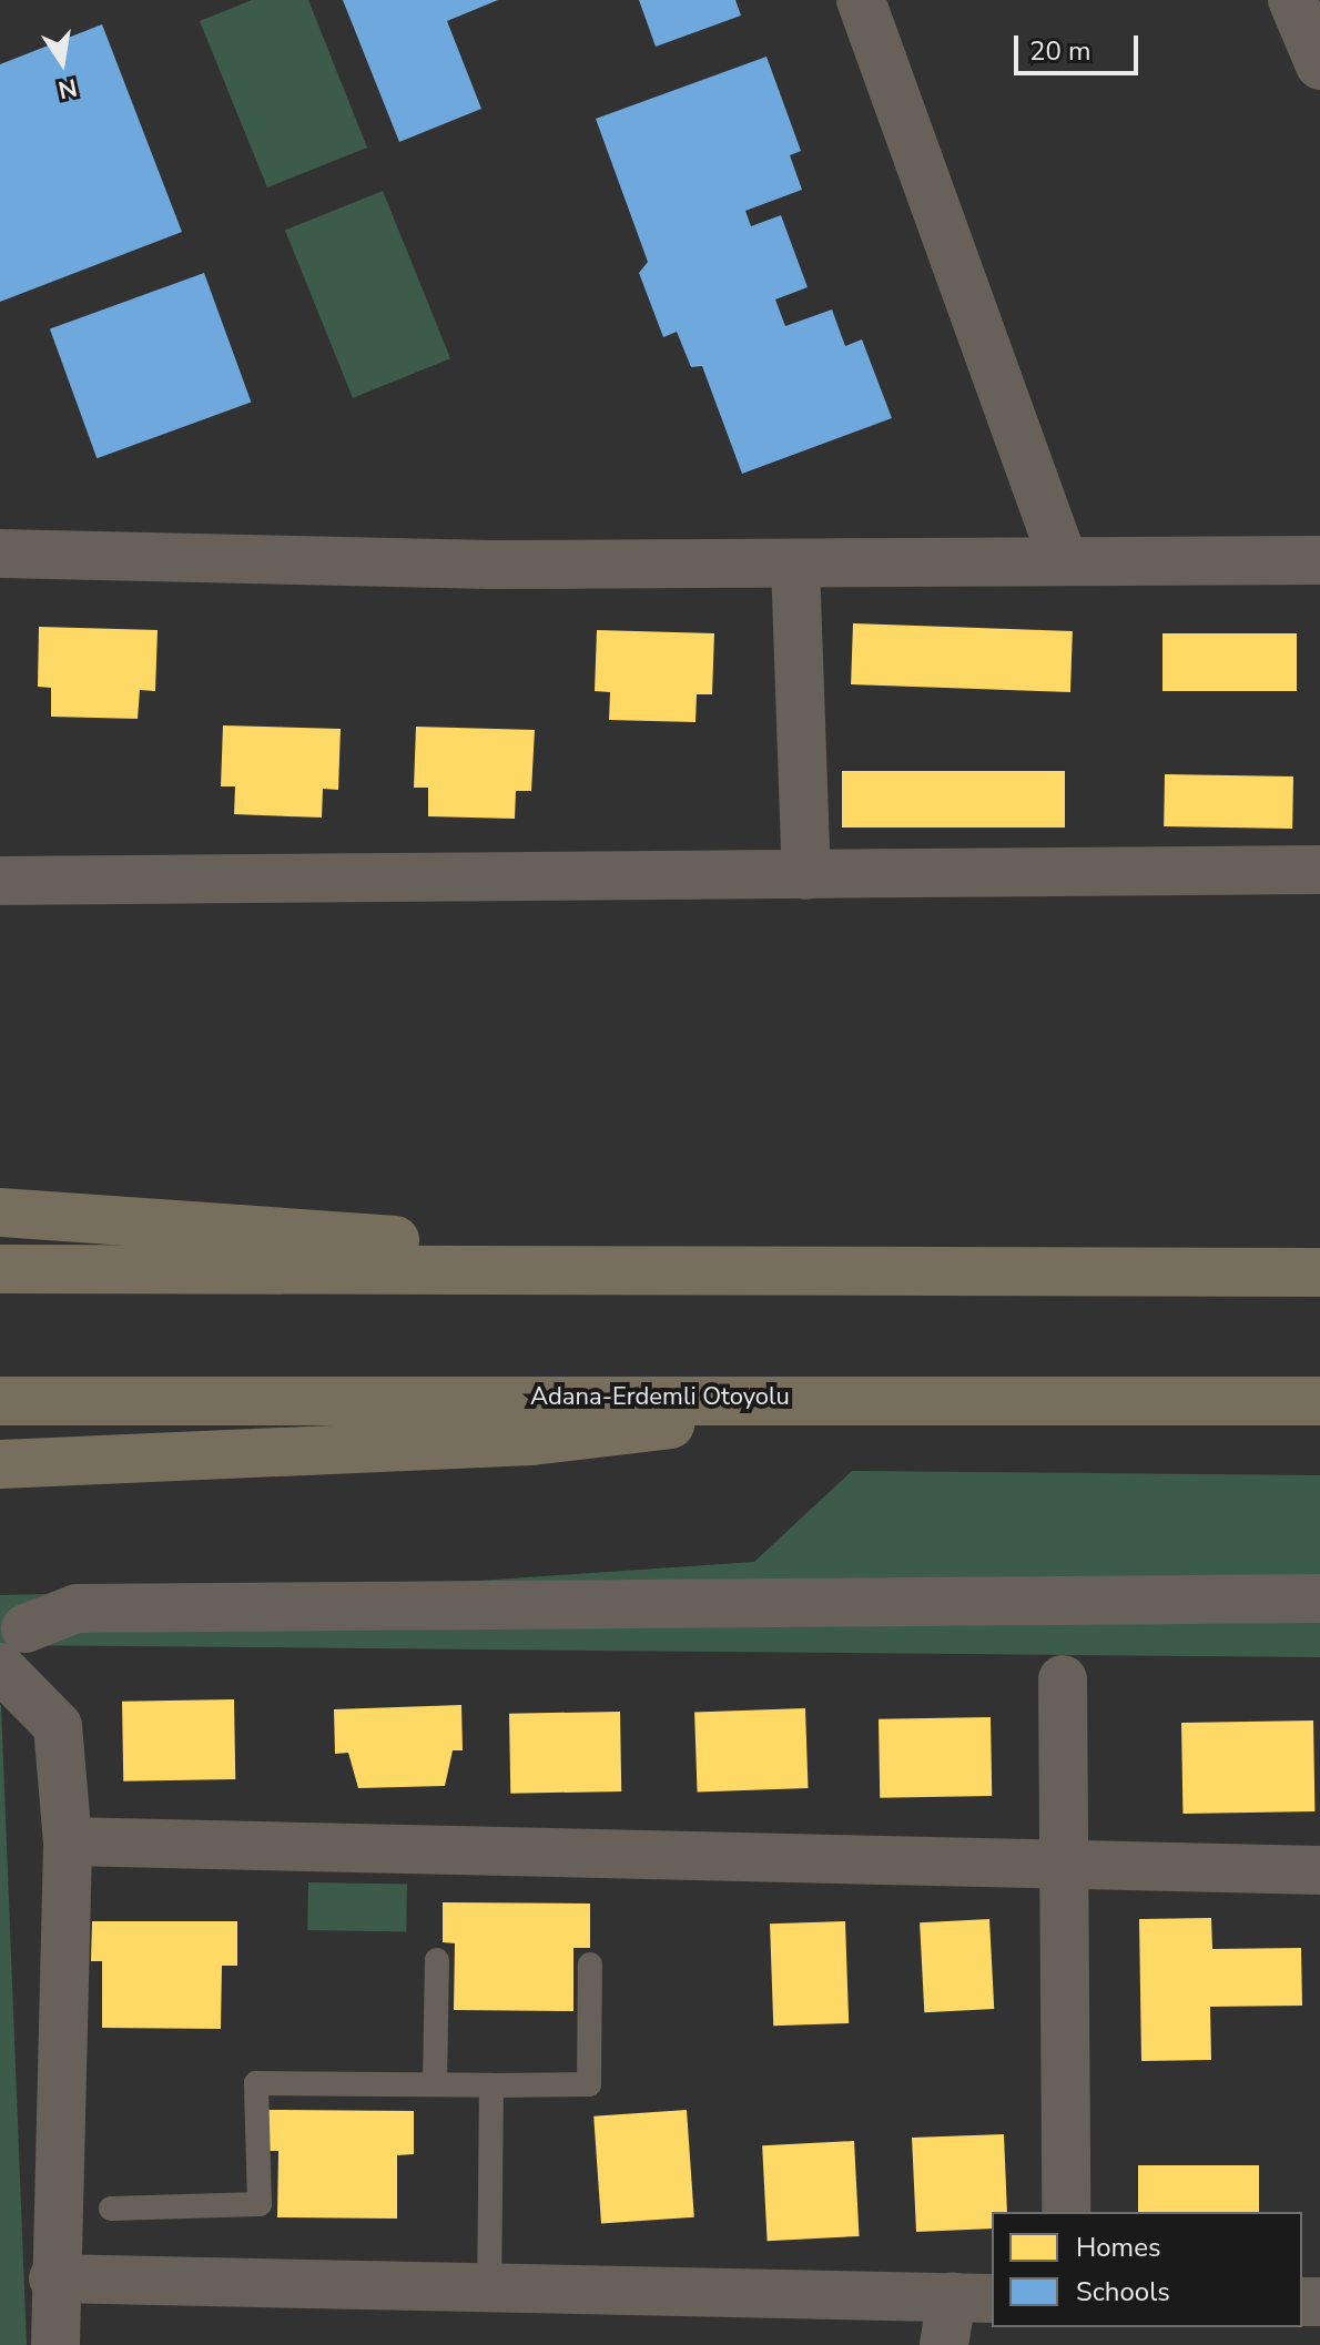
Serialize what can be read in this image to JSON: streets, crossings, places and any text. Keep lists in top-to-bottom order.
{
  "streets": {
    "highway": ["Adana-Erdemli Otoyolu"]
  },
  "legend": ["Homes", "Schools"],
  "scale_bar": "20 m",
  "north": "bottom"
}
